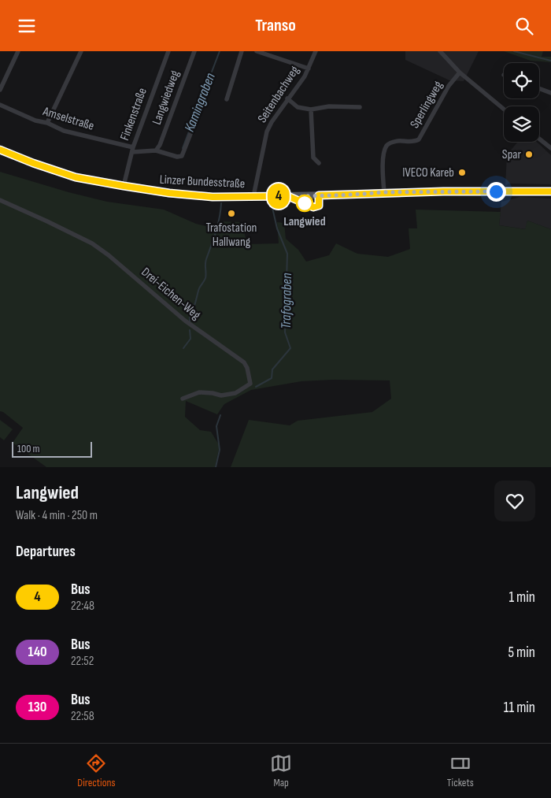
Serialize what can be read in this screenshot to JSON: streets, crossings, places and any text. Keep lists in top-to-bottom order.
{
  "streets": {
    "main road": ["Linzer Bundesstraße"],
    "street": [
      "Seitenbachweg",
      "Langwiedweg",
      "Sperlingweg",
      "Finkenstraße",
      "Amselstraße",
      "Drei-Eichen-Weg"
    ]
  },
  "crossings": [
    ["Seitenbachweg", "Linzer Bundesstraße"],
    ["Sperlingweg", "Linzer Bundesstraße"],
    ["Finkenstraße", "Amselstraße"],
    ["Finkenstraße", "Linzer Bundesstraße"]
  ],
  "water": ["Kamingraben", "Trafograben"],
  "places": [
    "Spar",
    "IVECO Kareb",
    "Langwied",
    "Trafostation Hallwang"
  ],
  "lines": ["bus line 4"],
  "scale_bar": "100 m",
  "page": {
    "header": "Transo",
    "on_map": "4",
    "scale": "100 m",
    "heading": [
      ["Langwied", "Walk · 4 min · 250 m"],
      "Departures"
    ],
    "list": [
      {
        "mark": "4",
        "name": "Bus",
        "note": "22:48",
        "value": "1 min"
      },
      {
        "mark": "140",
        "name": "Bus",
        "note": "22:52",
        "value": "5 min"
      },
      {
        "mark": "130",
        "name": "Bus",
        "note": "22:58",
        "value": "11 min"
      }
    ],
    "tabs": ["Directions", "Map", "Tickets"]
  }
}
